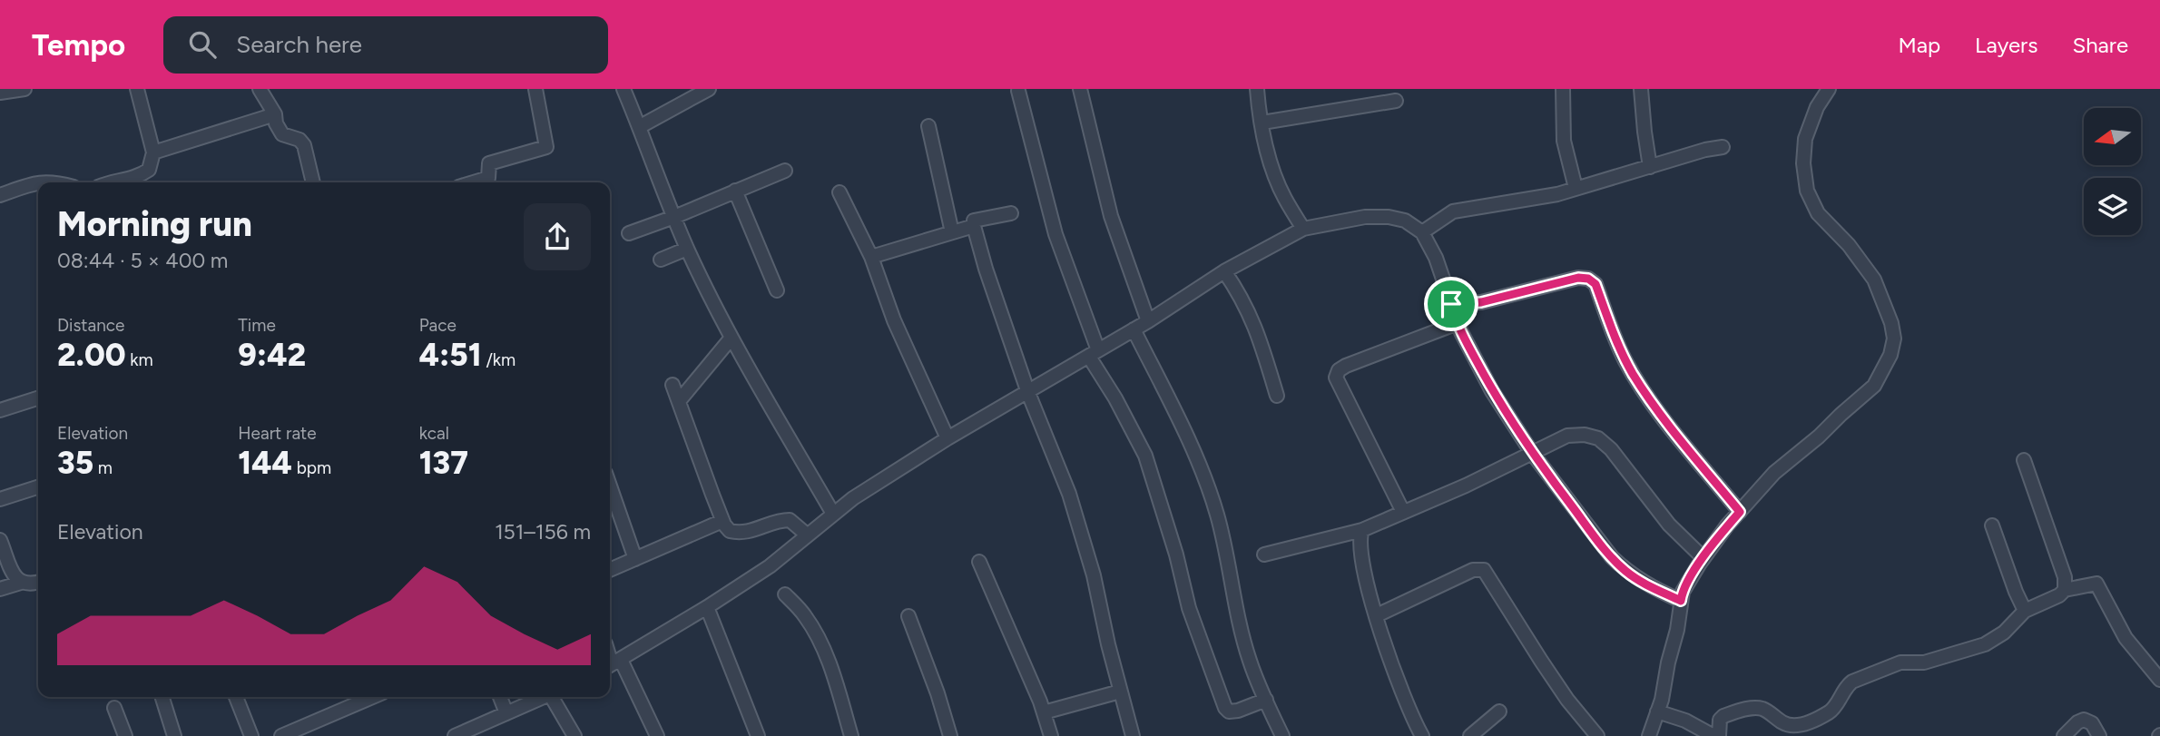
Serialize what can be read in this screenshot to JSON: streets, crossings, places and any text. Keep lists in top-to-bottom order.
{
  "north": "left",
  "page": {
    "header": "Tempo",
    "search": "Search here",
    "nav": ["Map", "Layers", "Share"],
    "heading": ["Morning run", "08:44 · 5 × 400 m"],
    "stats": [
      ["Distance", "2.00 km"],
      ["Time", "9:42"],
      ["Pace", "4:51 /km"],
      ["Elevation", "35 m"],
      ["Heart rate", "144 bpm"],
      ["kcal", "137"]
    ],
    "chart": ["Elevation", "151–156 m"]
  }
}
